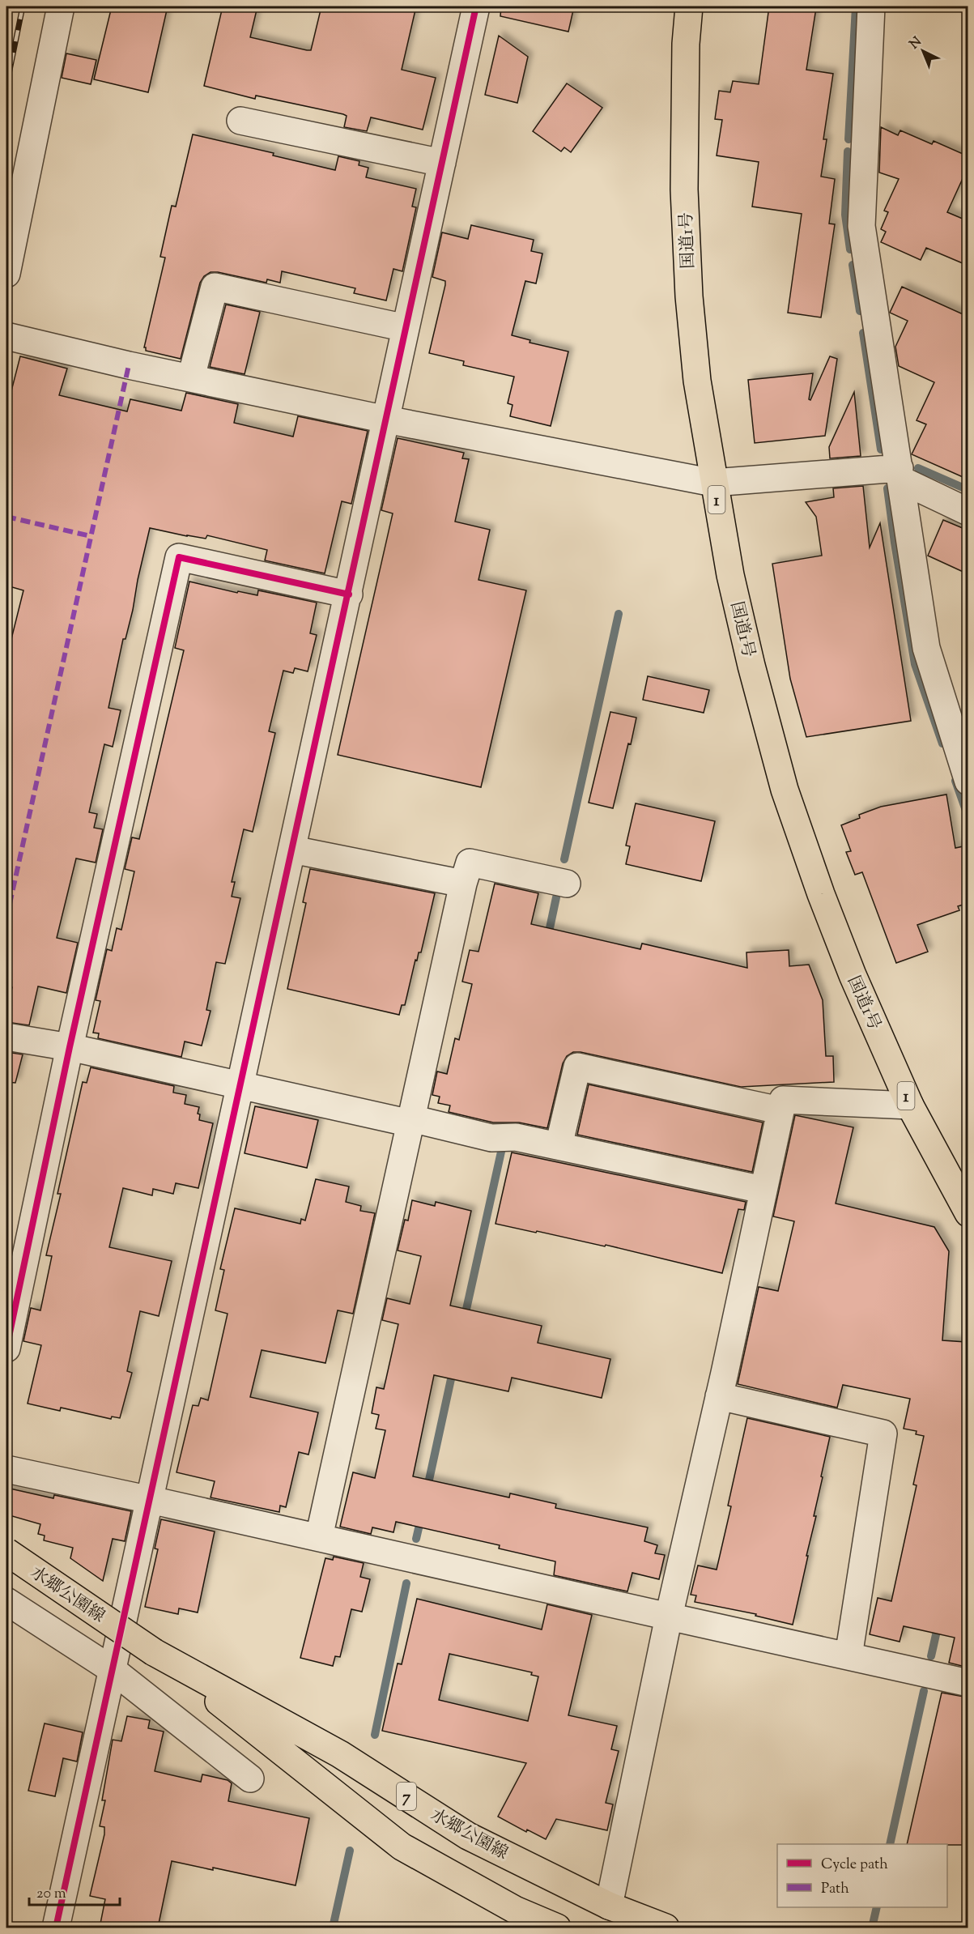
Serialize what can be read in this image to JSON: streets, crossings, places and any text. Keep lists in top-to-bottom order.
{
  "streets": {
    "main road": [
      "国道1号",
      "1",
      "水郷公園線",
      "7"
    ]
  },
  "legend": ["Cycle path", "Path"],
  "scale_bar": "20 m",
  "north": "top left"
}
